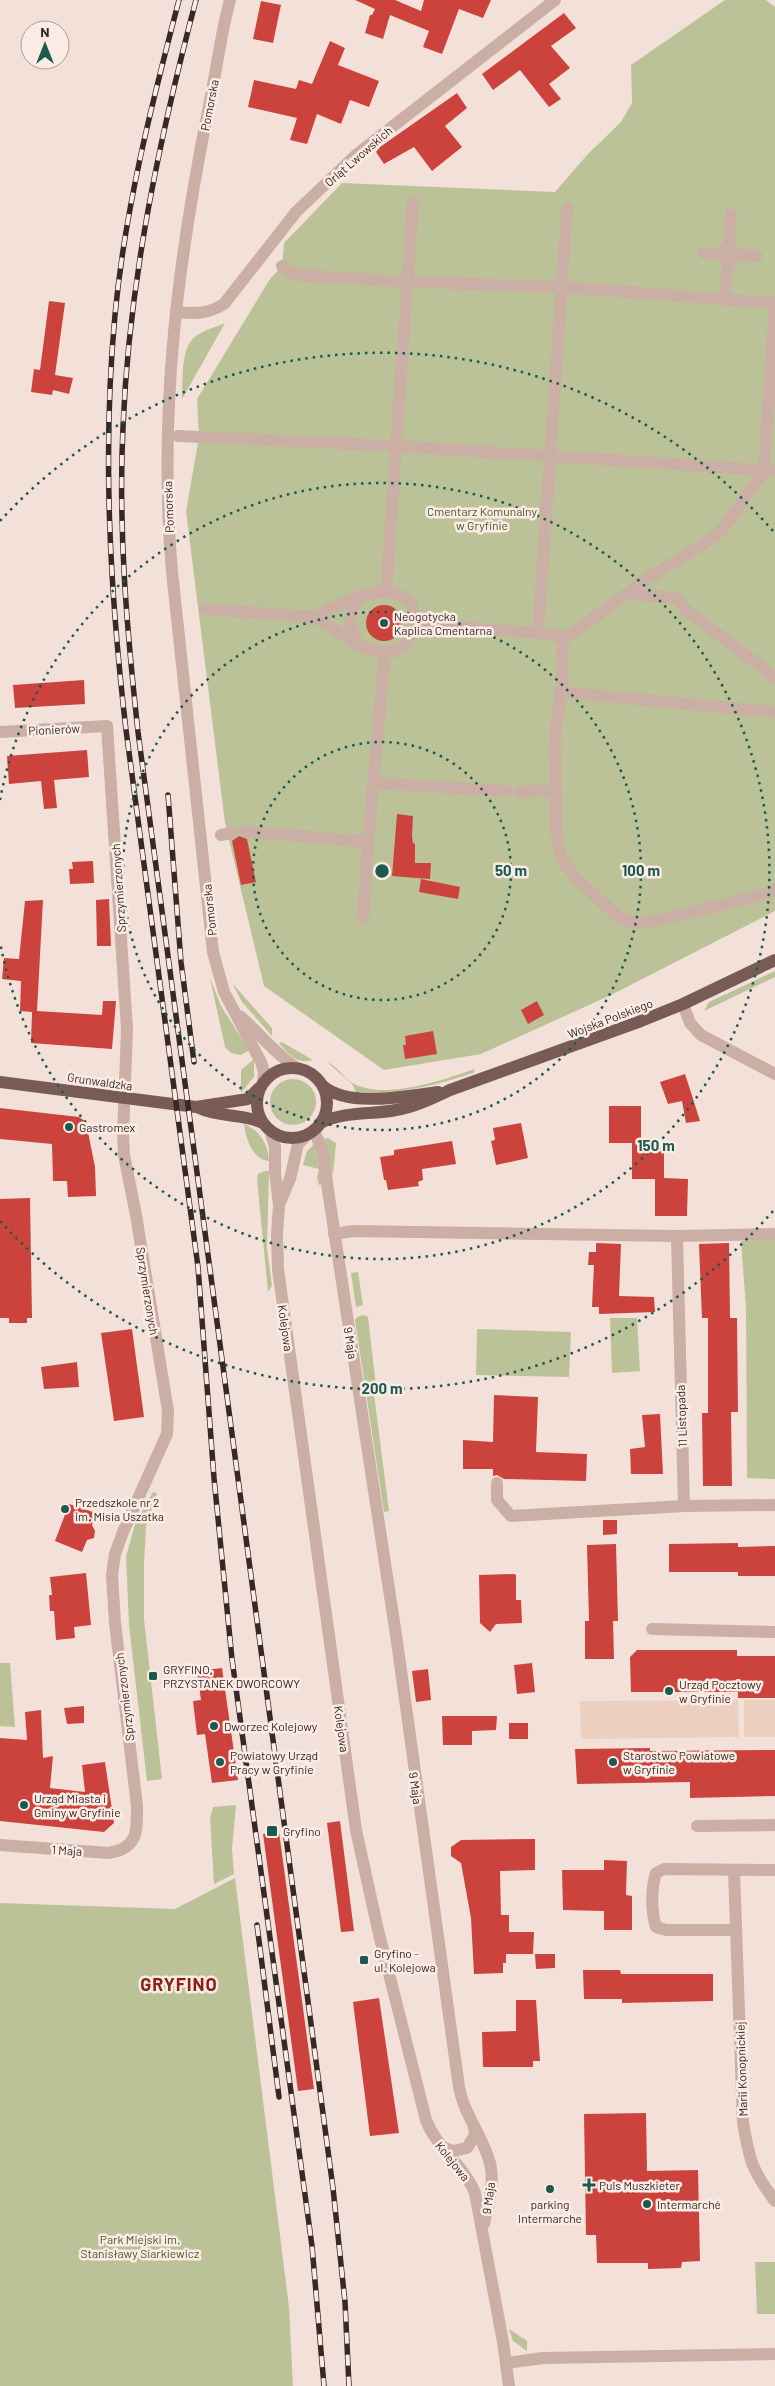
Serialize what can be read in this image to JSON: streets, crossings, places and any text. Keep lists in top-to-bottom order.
{
  "streets": {
    "main road": ["Wojska Polskiego", "Grunwaldzka"],
    "street": [
      "Pomorska",
      "Orląt Lwowskich",
      "Pionierów",
      "Sprzymierzonych",
      "Kolejowa",
      "9 Maja",
      "11 Listopada",
      "1 Maja",
      "Marii Konopnickiej"
    ]
  },
  "crossings": [
    ["Pomorska", "Orląt Lwowskich"],
    ["Pomorska", "Wojska Polskiego"],
    ["Pomorska", "Grunwaldzka"],
    ["Pomorska", "Kolejowa"],
    ["Pomorska", "9 Maja"],
    ["Pionierów", "Sprzymierzonych"],
    ["Sprzymierzonych", "Grunwaldzka"],
    ["Sprzymierzonych", "1 Maja"],
    ["Wojska Polskiego", "Grunwaldzka"],
    ["Wojska Polskiego", "Kolejowa"],
    ["Wojska Polskiego", "9 Maja"],
    ["Grunwaldzka", "Kolejowa"],
    ["Grunwaldzka", "9 Maja"],
    ["Kolejowa", "9 Maja"]
  ],
  "districts": ["GRYFINO"],
  "parks": ["Cmentarz Komunalny w Gryfinie", "Park Miejski im. Stanisławy Siarkiewicz"],
  "places": {
    "other": [
      "Neogotycka Kaplica Cmentarna",
      "Gastromex",
      "Przedszkole nr 2 im. Misia Uszatka",
      "Urząd Pocztowy w Gryfinie",
      "Dworzec Kolejowy",
      "Powiatowy Urząd Pracy w Gryfinie",
      "Starostwo Powiatowe w Gryfinie",
      "Urząd Miasta i Gminy w Gryfinie",
      "parking Intermarche",
      "Intermarché"
    ],
    "transit": ["GRYFINO, PRZYSTANEK DWORCOWY", "Gryfino", "Gryfino - ul. Kolejowa"],
    "health": ["Puls Muszkieter"]
  },
  "north": "top",
  "rings": [
    "50 m",
    "100 m",
    "150 m",
    "200 m"
  ]
}
